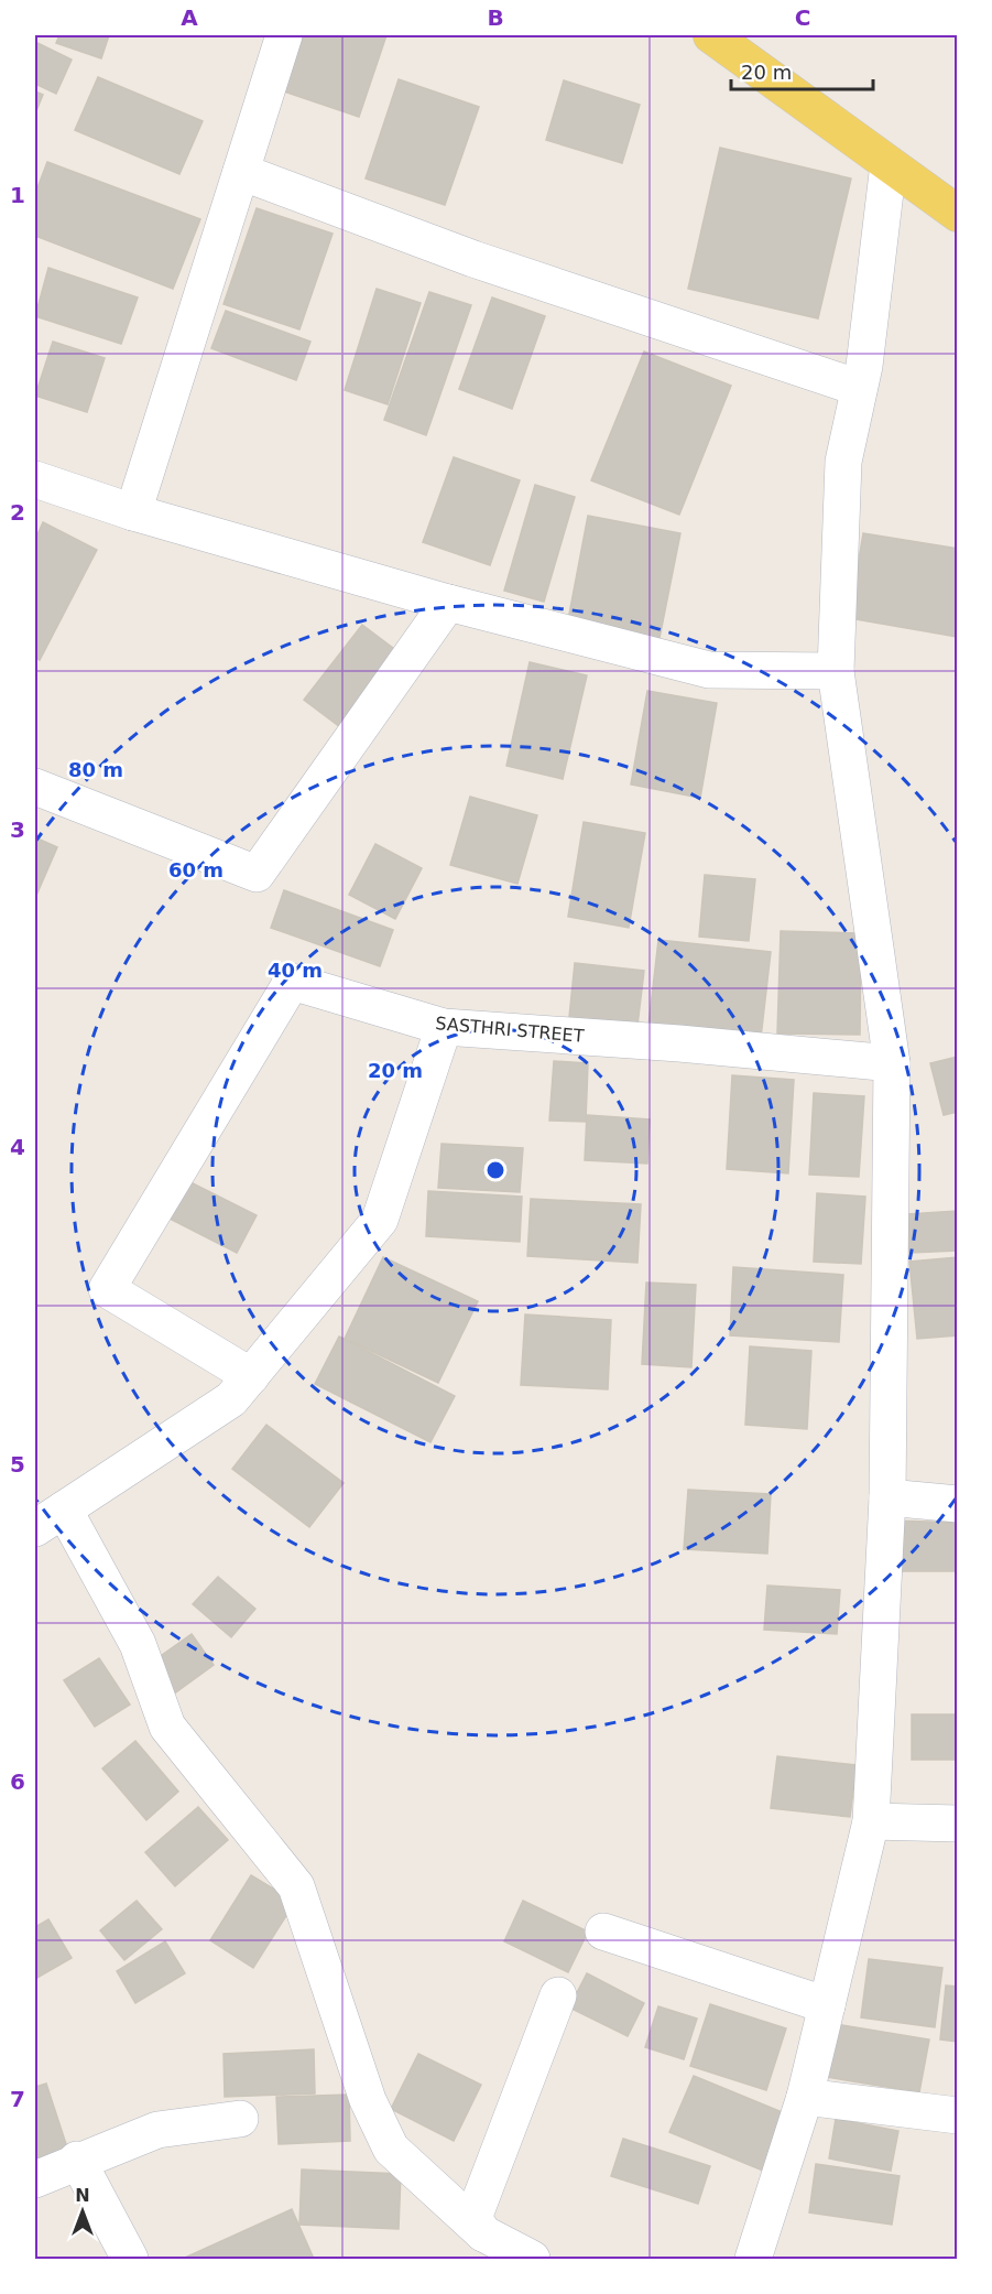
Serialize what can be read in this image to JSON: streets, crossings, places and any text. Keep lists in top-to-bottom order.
{
  "streets": {
    "street": ["SASTHRI STREET"]
  },
  "scale_bar": "20 m",
  "north": "top",
  "grid": {
    "columns": ["A", "B", "C"],
    "rows": [
      "1",
      "2",
      "3",
      "4",
      "5",
      "6",
      "7"
    ]
  },
  "rings": [
    "80 m",
    "60 m",
    "40 m",
    "20 m"
  ]
}
